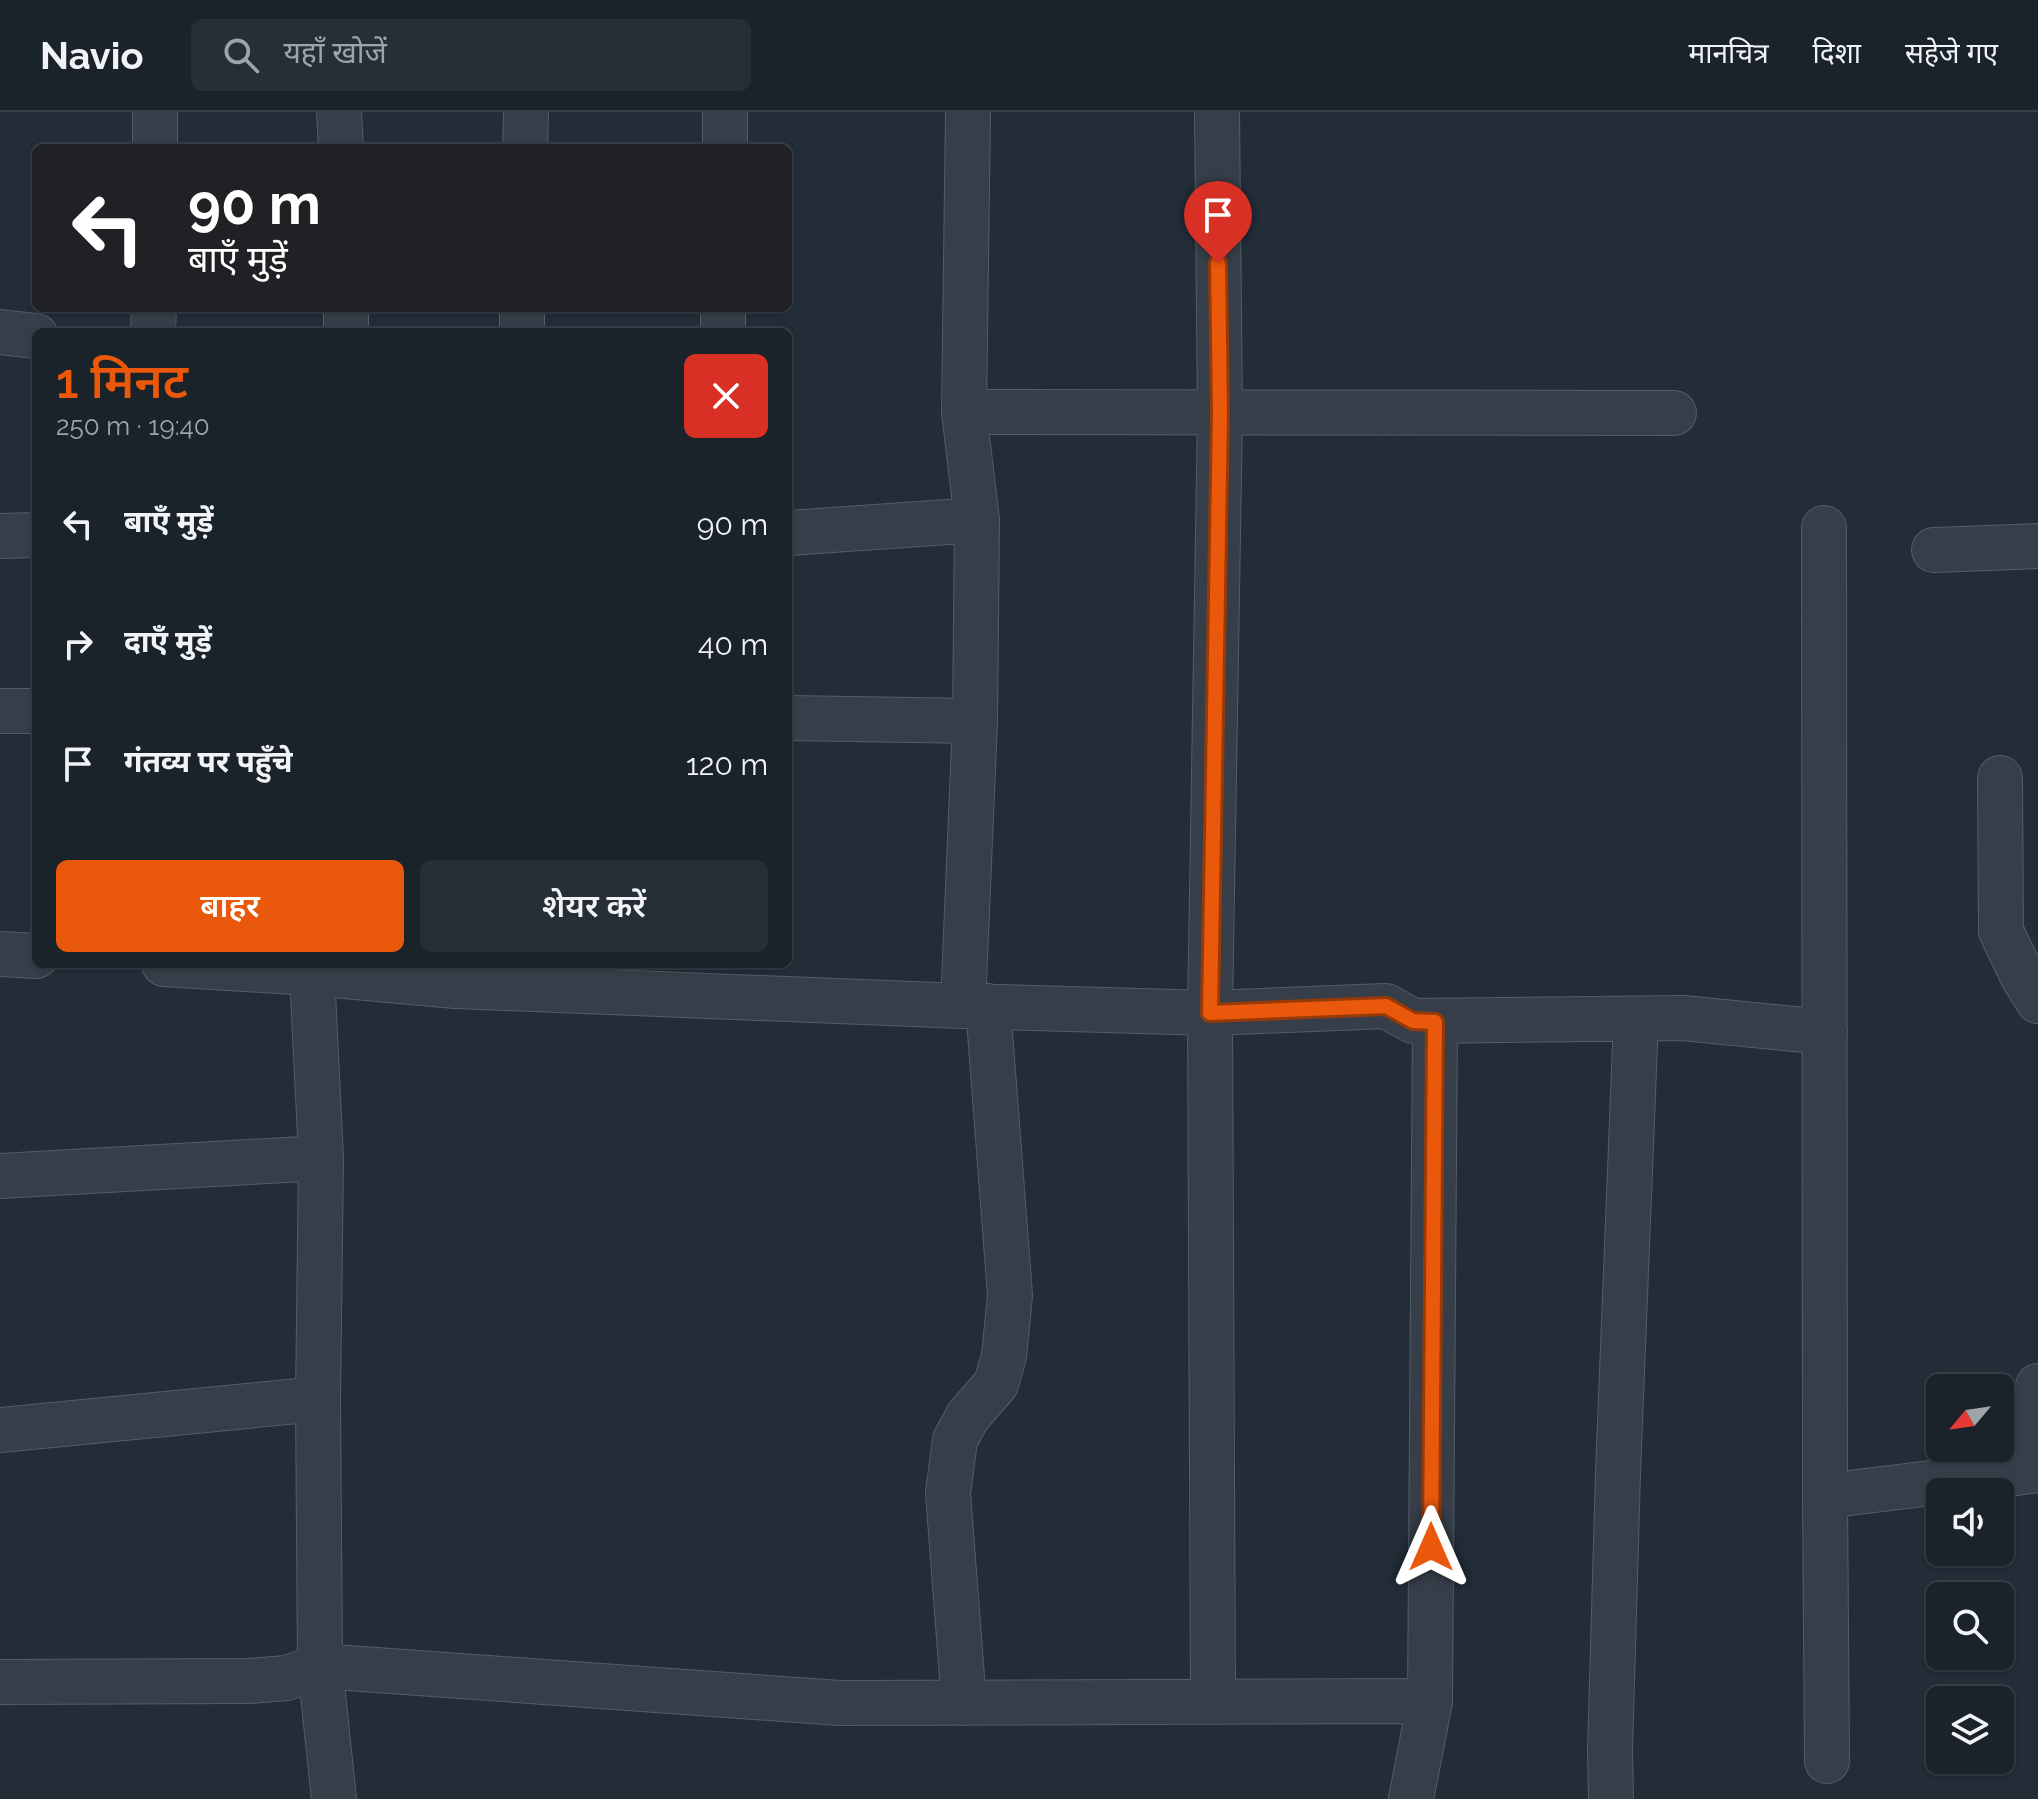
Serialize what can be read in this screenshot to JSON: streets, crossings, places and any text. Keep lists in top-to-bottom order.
{
  "north": "bottom left",
  "page": {
    "header": "Navio",
    "search": "यहाँ खोजें",
    "nav": ["मानचित्र", "दिशा", "सहेजे गए"],
    "turn": ["90 m", "बाएँ मुड़ें"],
    "heading": ["1 मिनट", "250 m · 19:40"],
    "list": [
      {
        "name": "बाएँ मुड़ें",
        "value": "90 m"
      },
      {
        "name": "दाएँ मुड़ें",
        "value": "40 m"
      },
      {
        "name": "गंतव्य पर पहुँचे",
        "value": "120 m"
      }
    ],
    "buttons": ["बाहर", "शेयर करें"]
  }
}
